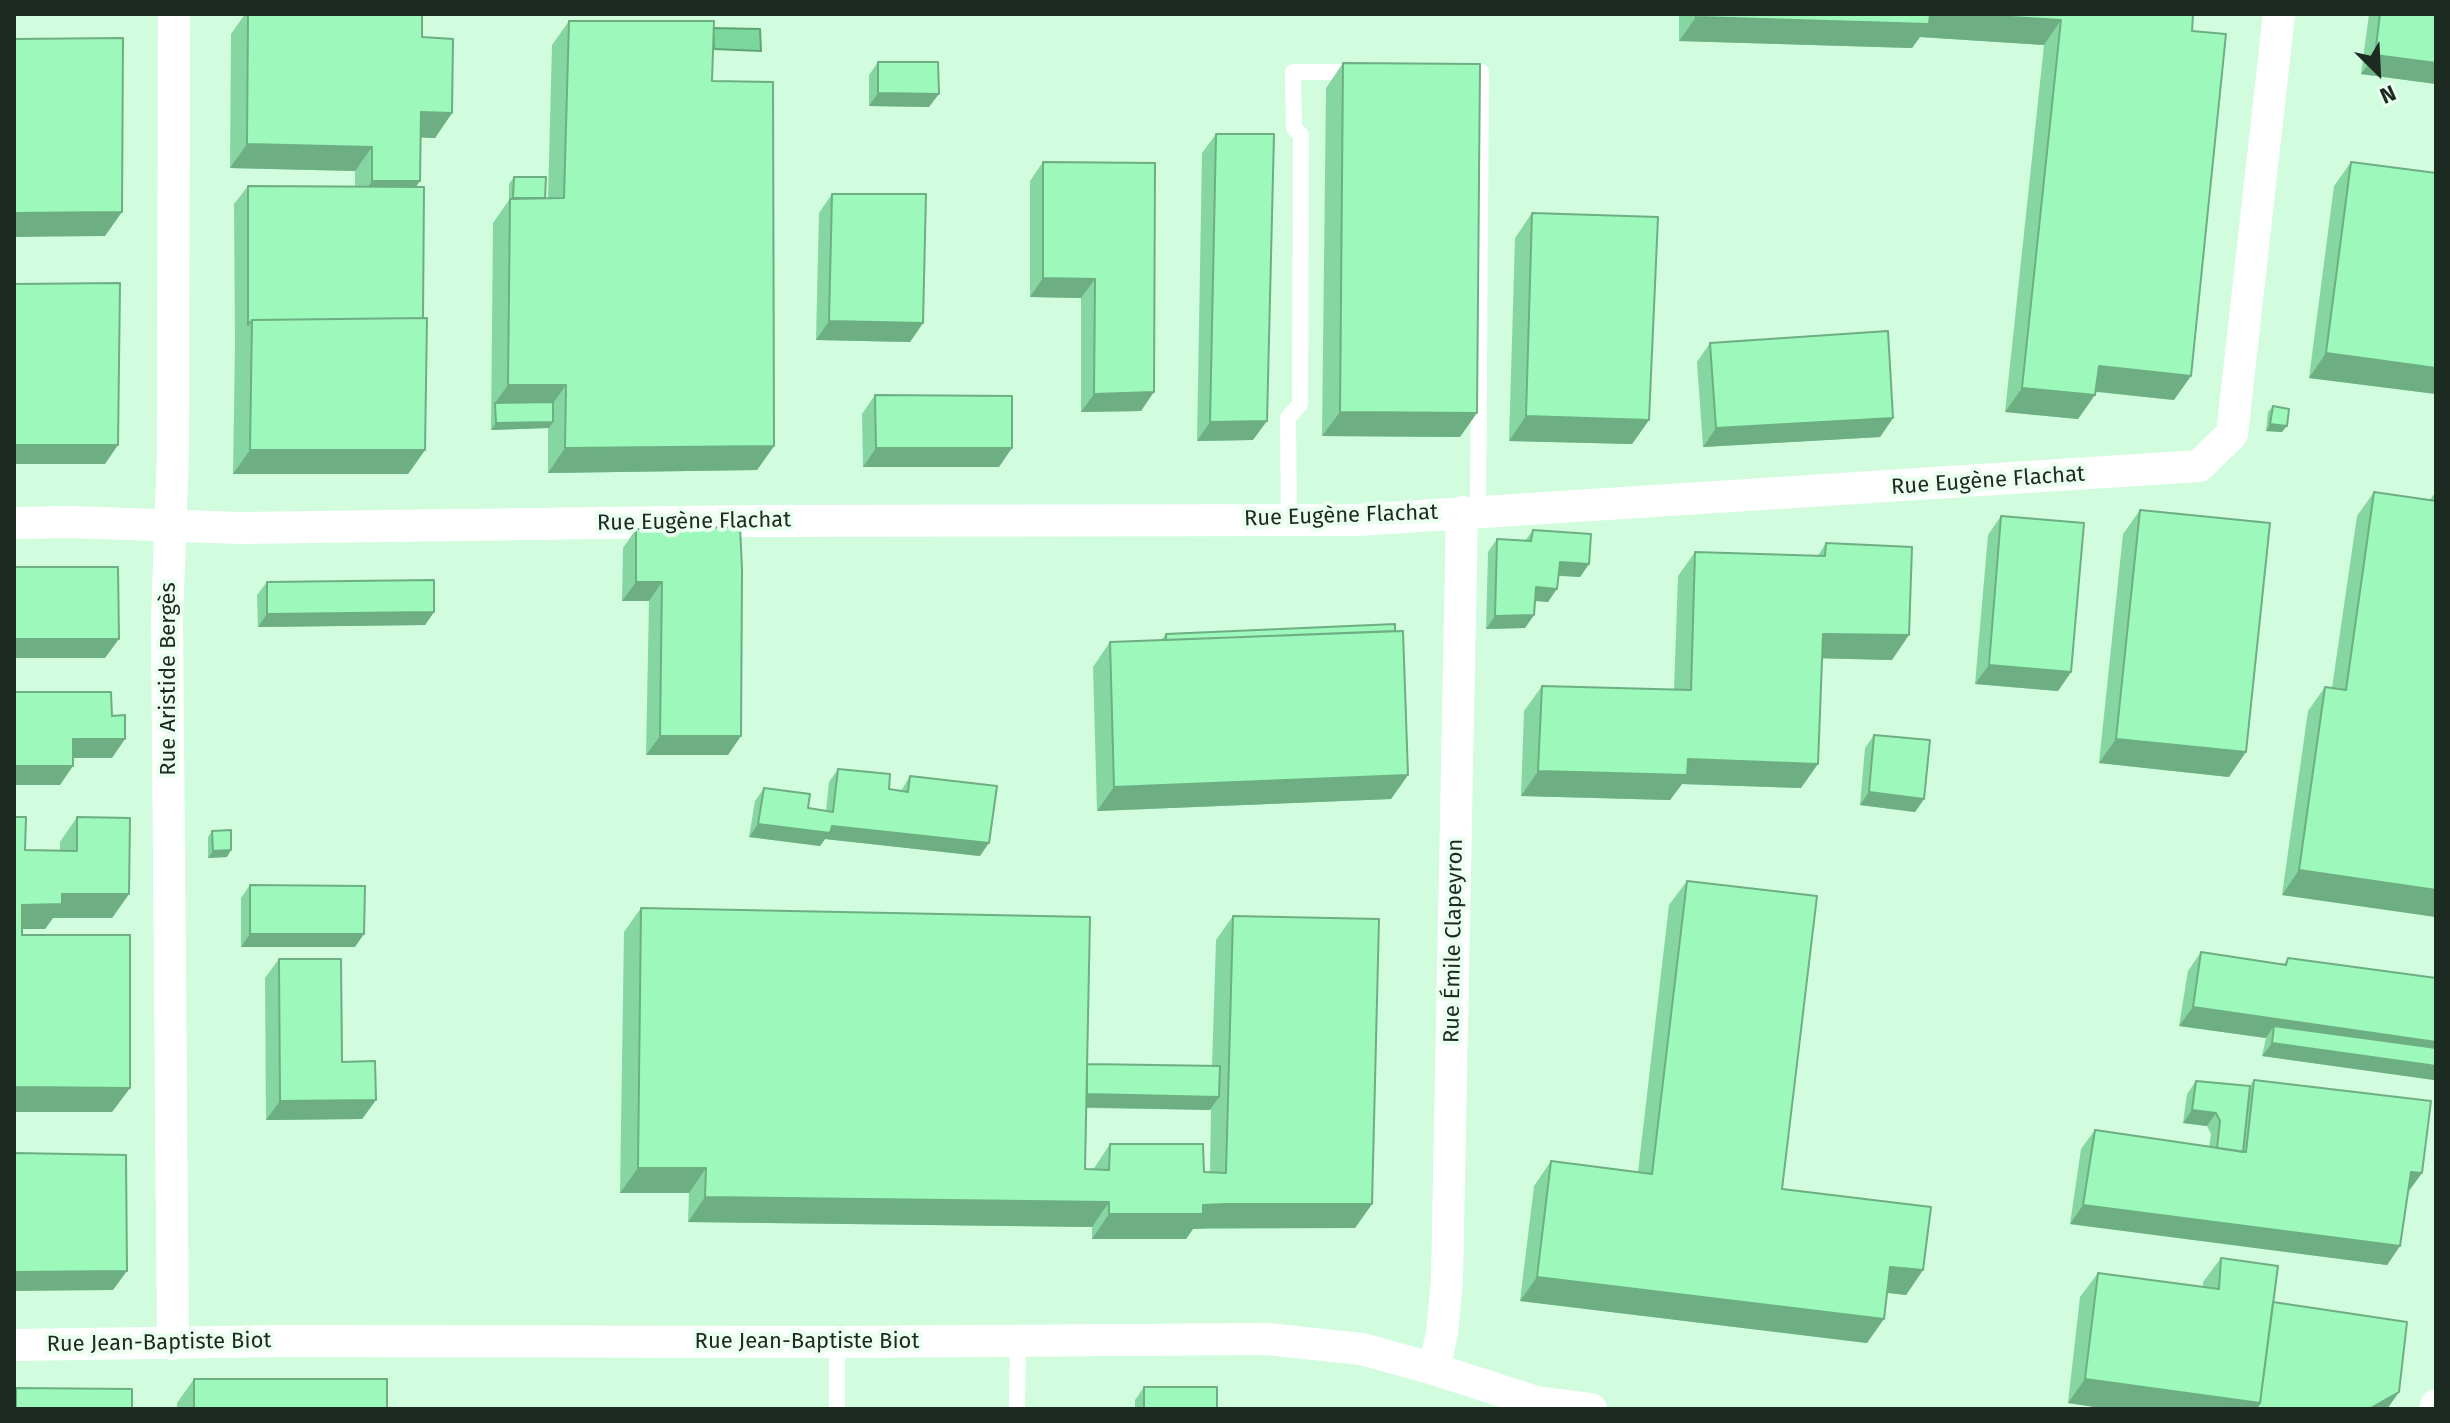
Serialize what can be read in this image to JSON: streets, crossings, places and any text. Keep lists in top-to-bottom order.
{
  "streets": {
    "street": [
      "Rue Eugène Flachat",
      "Rue Aristide Bergès",
      "Rue Émile Clapeyron",
      "Rue Jean-Baptiste Biot"
    ]
  },
  "crossings": [
    ["Rue Eugène Flachat", "Rue Aristide Bergès"],
    ["Rue Eugène Flachat", "Rue Émile Clapeyron"],
    ["Rue Aristide Bergès", "Rue Jean-Baptiste Biot"],
    ["Rue Émile Clapeyron", "Rue Jean-Baptiste Biot"]
  ],
  "north": "bottom right"
}
